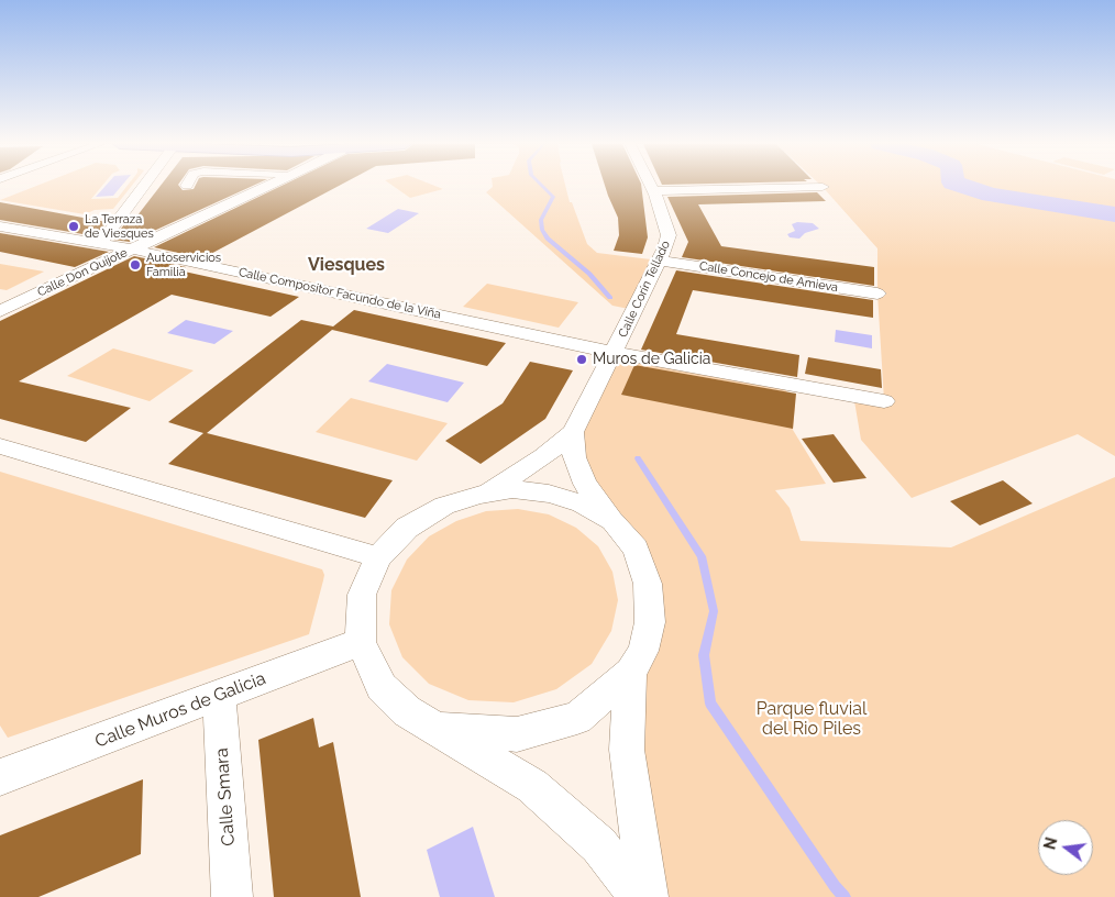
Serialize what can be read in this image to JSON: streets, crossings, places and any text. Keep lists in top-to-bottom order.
{
  "streets": {
    "street": [
      "Calle Don Quijote",
      "Calle Concejo de Amieva",
      "Calle Corín Tellado",
      "Calle Compositor Facundo de la Viña",
      "Calle Muros de Galicia",
      "Calle Smara"
    ]
  },
  "crossings": [
    ["Calle Don Quijote", "Calle Compositor Facundo de la Viña"],
    ["Calle Concejo de Amieva", "Calle Corín Tellado"],
    ["Calle Corín Tellado", "Calle Compositor Facundo de la Viña"],
    ["Calle Muros de Galicia", "Calle Smara"]
  ],
  "districts": ["Viesques"],
  "parks": ["Parque fluvial del Rio Piles"],
  "places": ["La Terraza de Viesques", "Autoservicios Familia", "Muros de Galicia"],
  "north": "left"
}
